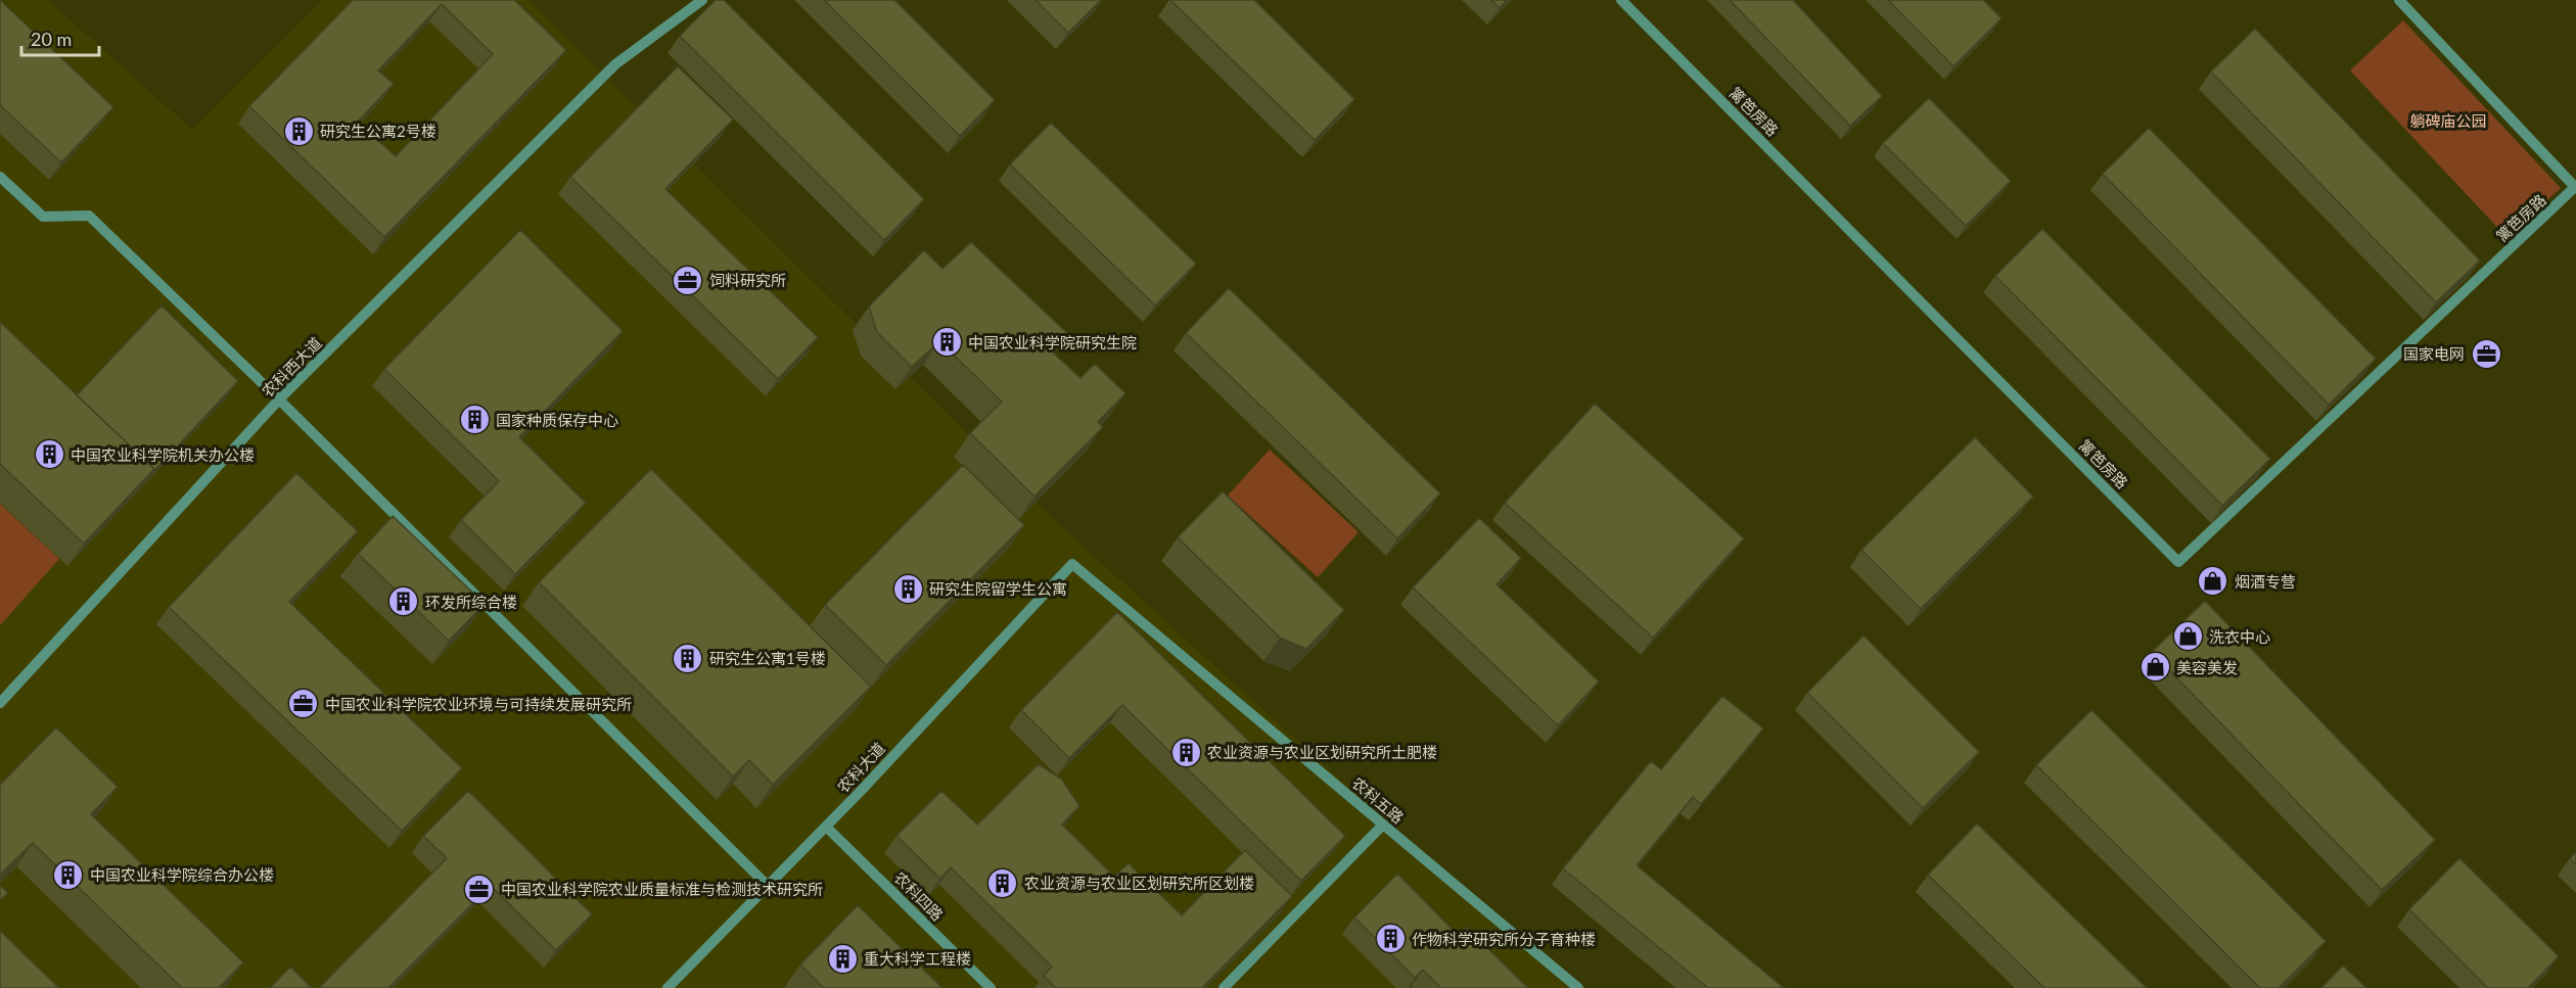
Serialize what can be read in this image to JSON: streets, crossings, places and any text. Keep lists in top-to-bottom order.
{
  "streets": {
    "street": [
      "篱笆房路",
      "农科西大道",
      "农科大道",
      "农科五路",
      "农科四路"
    ]
  },
  "crossings": [
    ["农科大道", "农科五路"],
    ["农科大道", "农科四路"]
  ],
  "parks": ["躺碑庙公园"],
  "places": {
    "building": [
      "研究生公寓2号楼",
      "中国农业科学院研究生院",
      "国家种质保存中心",
      "中国农业科学院机关办公楼",
      "研究生院留学生公寓",
      "环发所综合楼",
      "研究生公寓1号楼",
      "农业资源与农业区划研究所土肥楼",
      "中国农业科学院综合办公楼",
      "农业资源与农业区划研究所区划楼",
      "作物科学研究所分子育种楼",
      "重大科学工程楼"
    ],
    "office": [
      "饲料研究所",
      "国家电网",
      "中国农业科学院农业环境与可持续发展研究所",
      "中国农业科学院农业质量标准与检测技术研究所"
    ],
    "shop": ["烟酒专营", "洗衣中心", "美容美发"]
  },
  "scale_bar": "20 m"
}
